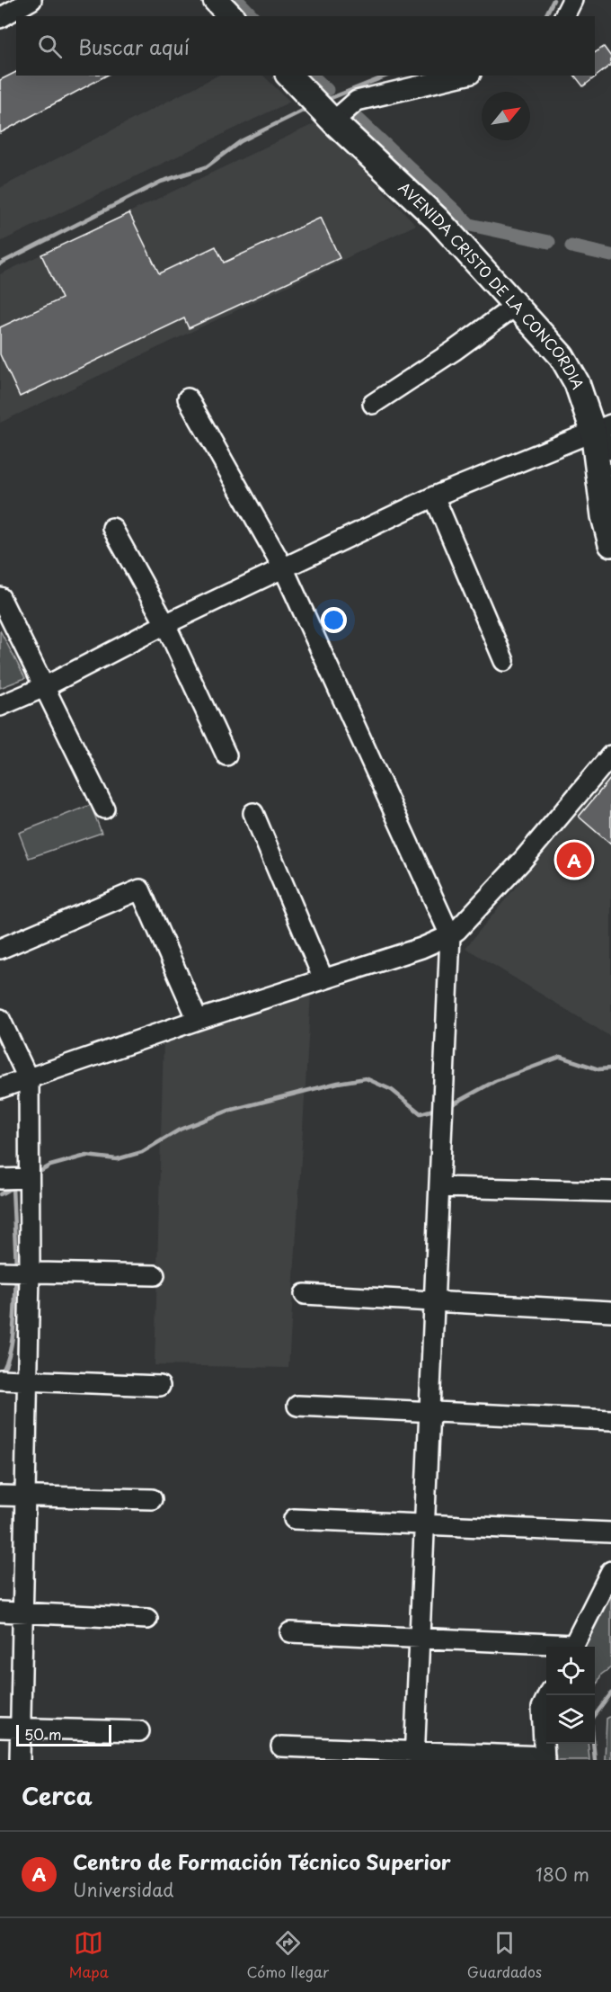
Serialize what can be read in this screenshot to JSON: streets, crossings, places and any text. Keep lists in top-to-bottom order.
{
  "streets": {
    "main road": ["AVENIDA CRISTO DE LA CONCORDIA"]
  },
  "scale_bar": "50 m",
  "north": "top right",
  "page": {
    "search": "Buscar aquí",
    "pins": "A",
    "scale": "50 m",
    "heading": "Cerca",
    "list": [
      {
        "mark": "A",
        "name": "Centro de Formación Técnico Superior",
        "note": "Universidad",
        "value": "180 m"
      }
    ],
    "nav": ["Mapa", "Cómo llegar", "Guardados"]
  }
}
